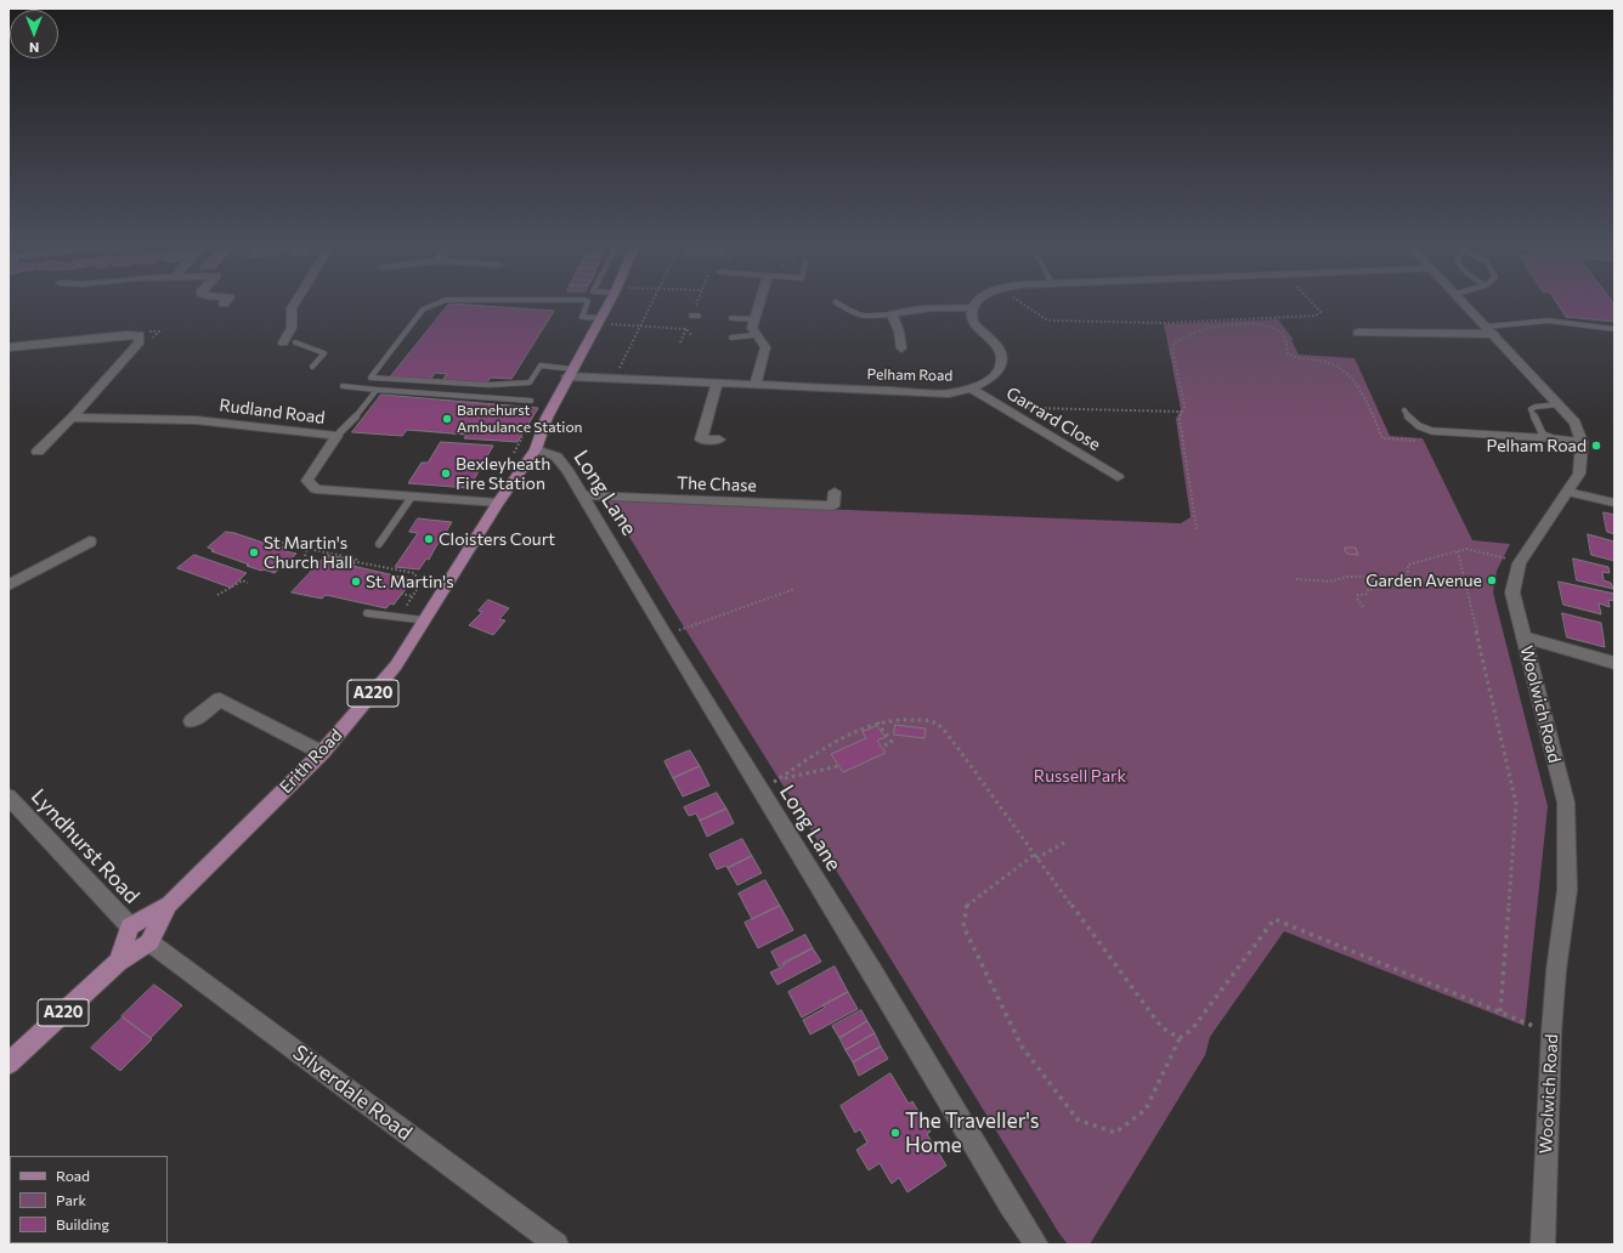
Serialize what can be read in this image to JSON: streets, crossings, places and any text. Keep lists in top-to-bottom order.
{
  "streets": {
    "main road": ["A220", "Erith Road"],
    "street": [
      "Pelham Road",
      "Rudland Road",
      "Garrard Close",
      "The Chase",
      "Long Lane",
      "Woolwich Road",
      "Lyndhurst Road",
      "Silverdale Road"
    ]
  },
  "crossings": [
    ["Pelham Road", "Garrard Close"],
    ["Pelham Road", "Erith Road"],
    ["Rudland Road", "Erith Road"],
    ["The Chase", "Long Lane"],
    ["Long Lane", "Erith Road"],
    ["A220", "Erith Road"],
    ["A220", "Lyndhurst Road"],
    ["A220", "Silverdale Road"],
    ["Erith Road", "Lyndhurst Road"],
    ["Erith Road", "Silverdale Road"]
  ],
  "parks": ["Russell Park"],
  "places": [
    "Barnehurst Ambulance Station",
    "Pelham Road",
    "Bexleyheath Fire Station",
    "Cloisters Court",
    "St Martin's Church Hall",
    "Garden Avenue",
    "St. Martin's",
    "The Traveller's Home"
  ],
  "legend": ["Road", "Park", "Building"],
  "north": "bottom"
}
